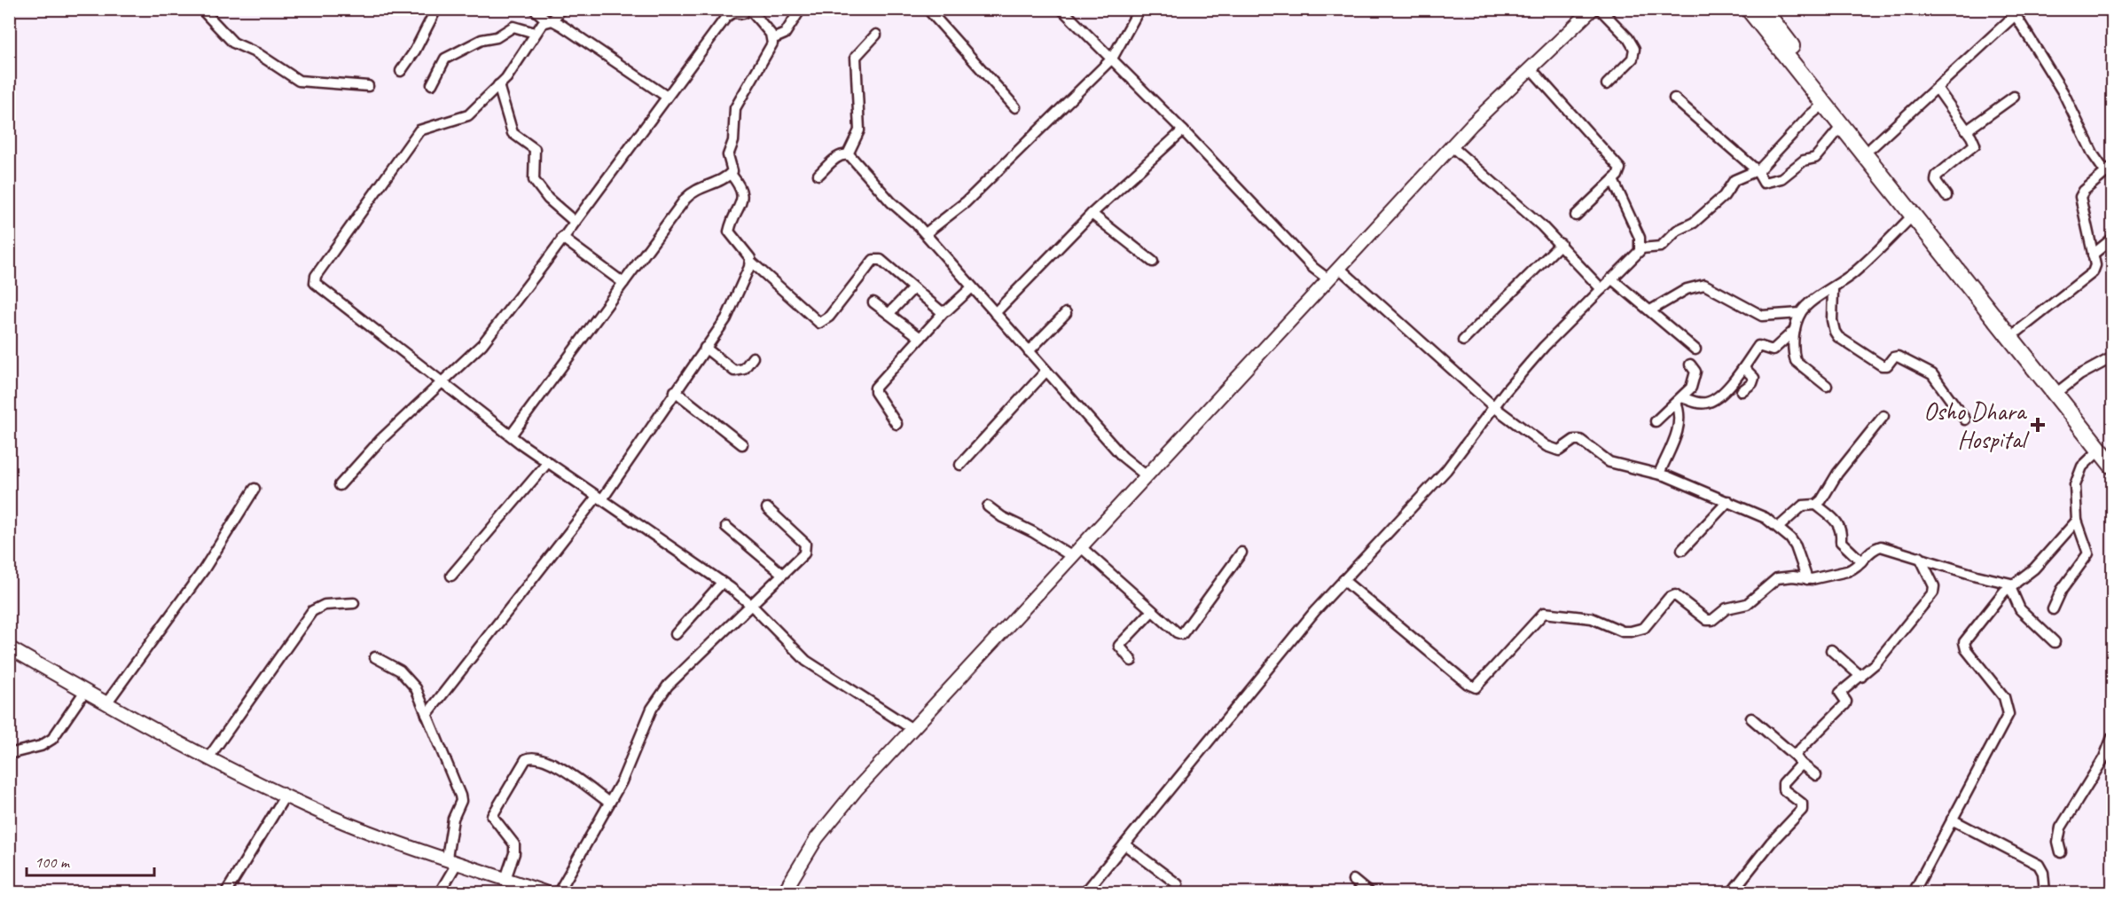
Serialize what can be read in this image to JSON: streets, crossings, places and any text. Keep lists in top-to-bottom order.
{
  "places": {
    "health": ["Osho Dhara Hospital"]
  },
  "scale_bar": "100 m"
}
